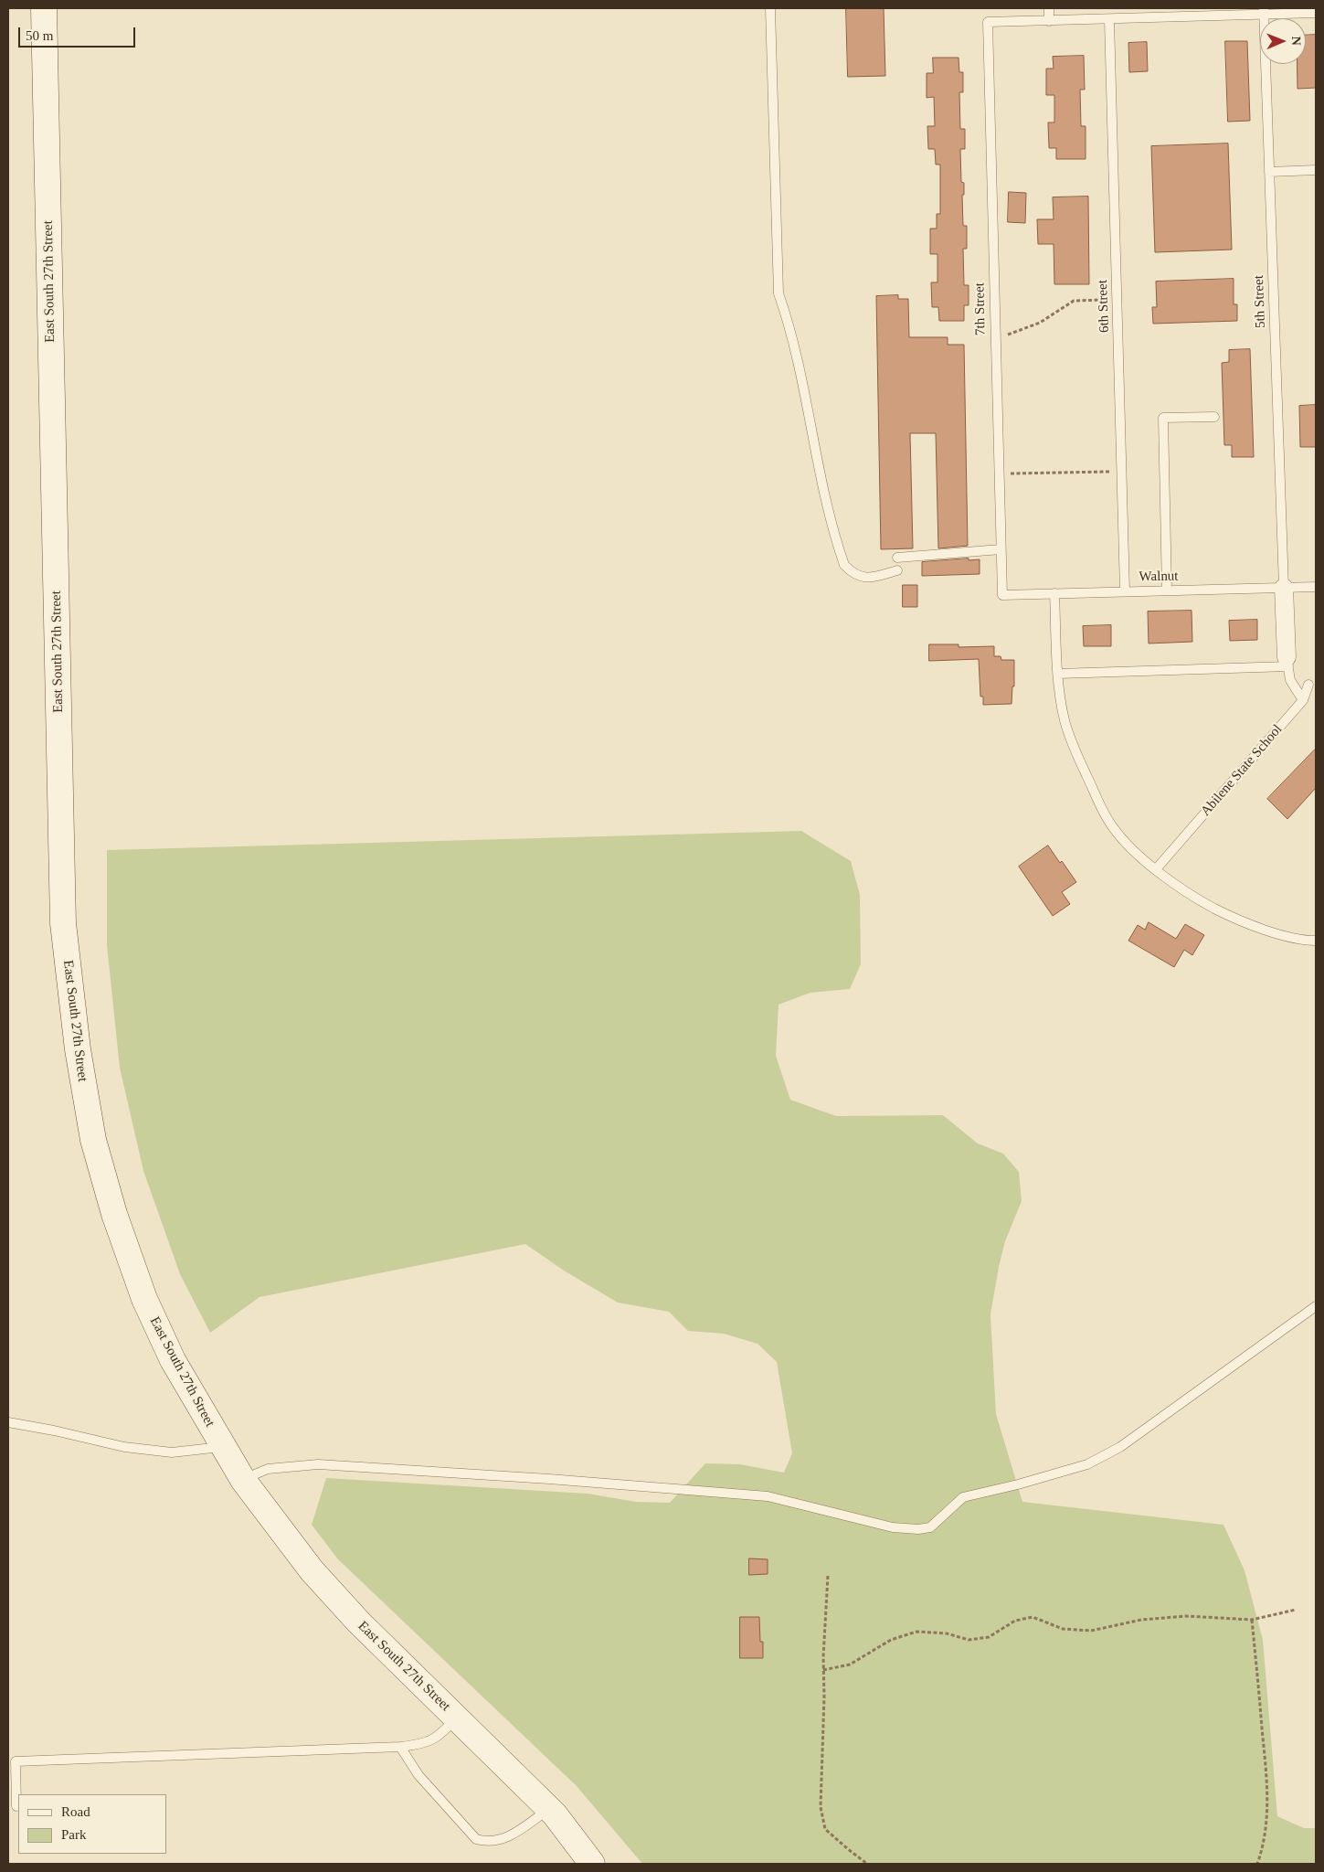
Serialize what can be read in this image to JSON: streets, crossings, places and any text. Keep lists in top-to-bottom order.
{
  "streets": {
    "main road": ["East South 27th Street"],
    "lane": [
      "5th Street",
      "6th Street",
      "7th Street",
      "Walnut",
      "Abilene State School"
    ]
  },
  "crossings": [
    ["5th Street", "Walnut"],
    ["6th Street", "Walnut"],
    ["7th Street", "Walnut"]
  ],
  "legend": ["Road", "Park"],
  "scale_bar": "50 m",
  "north": "right"
}
